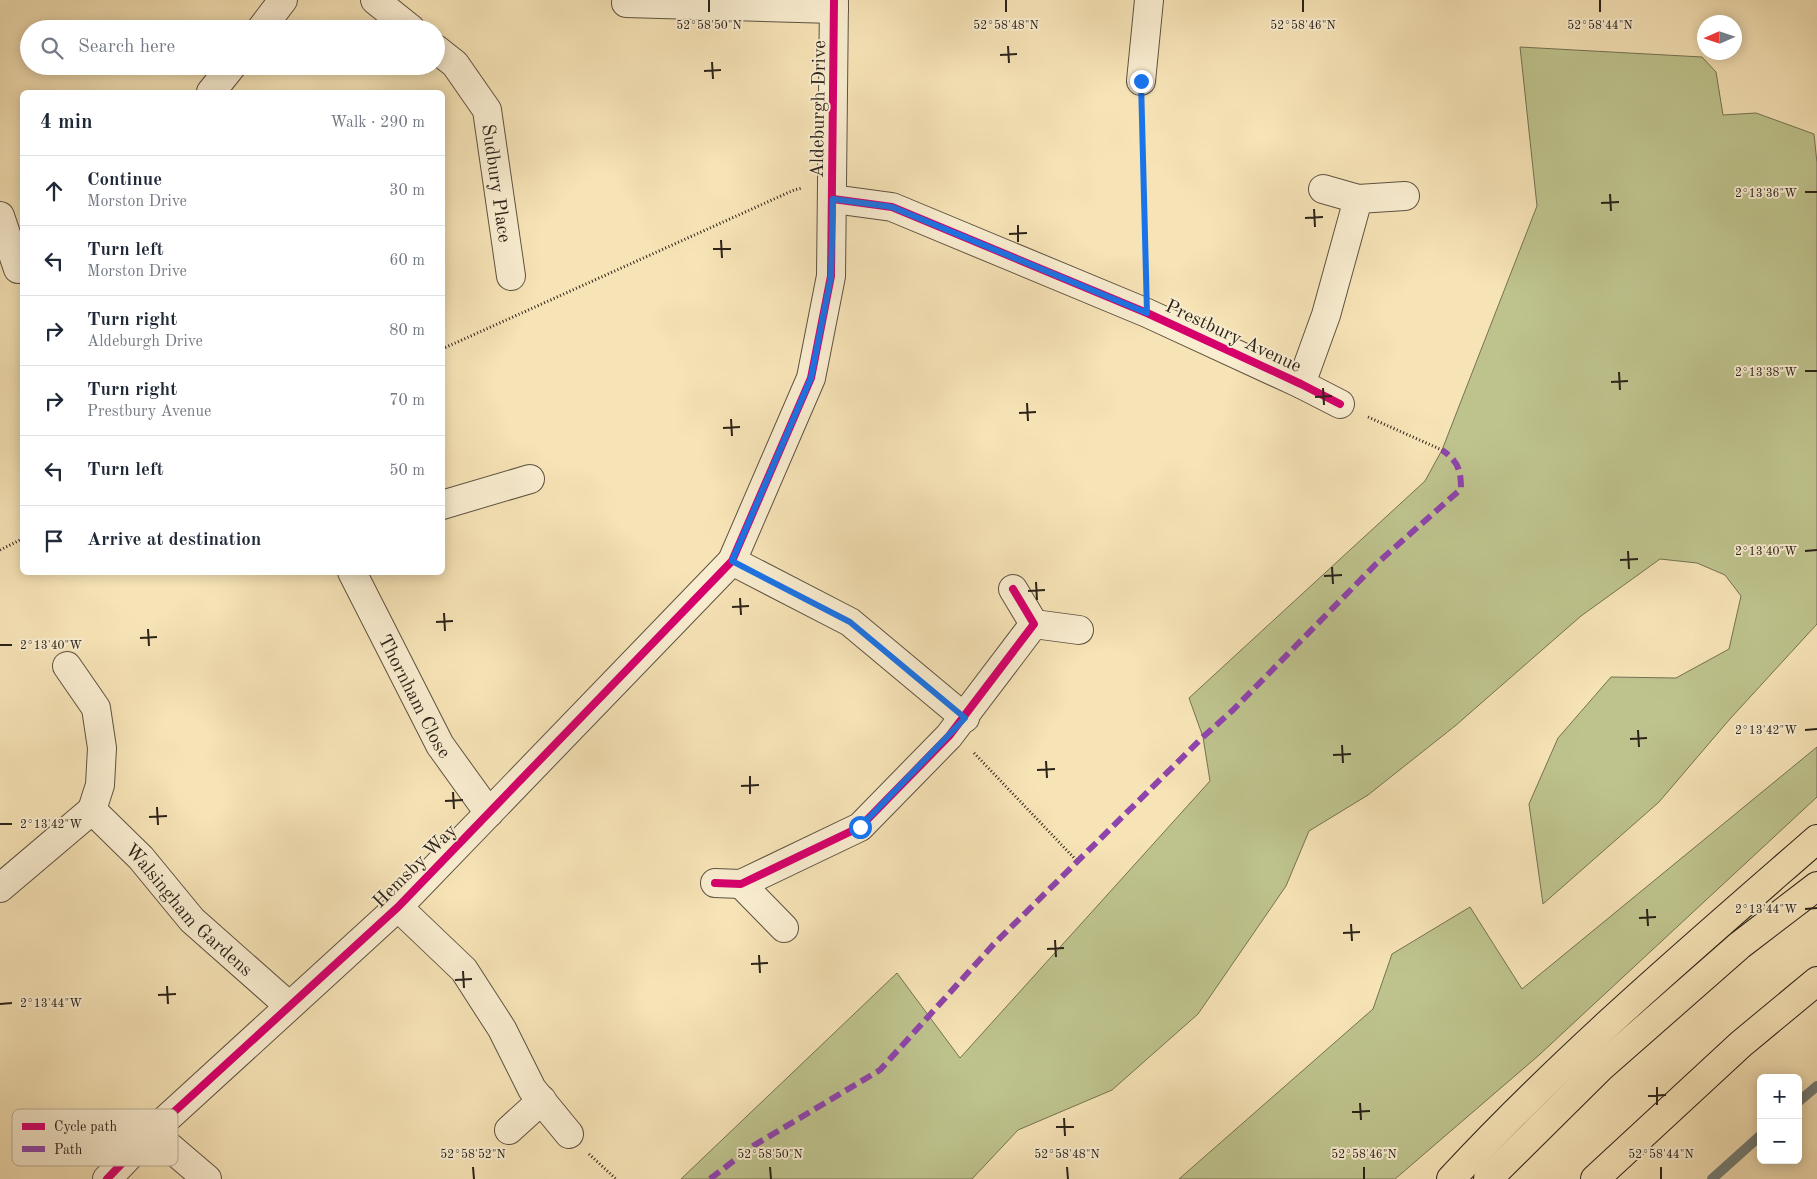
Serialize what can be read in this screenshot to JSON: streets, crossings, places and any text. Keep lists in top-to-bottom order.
{
  "streets": {
    "street": [
      "Aldeburgh Drive",
      "Sudbury Place",
      "Prestbury Avenue",
      "Thornham Close",
      "Hemsby Way",
      "Walsingham Gardens"
    ]
  },
  "crossings": [
    ["Aldeburgh Drive", "Prestbury Avenue"],
    ["Aldeburgh Drive", "Hemsby Way"],
    ["Thornham Close", "Hemsby Way"],
    ["Hemsby Way", "Walsingham Gardens"]
  ],
  "legend": ["Cycle path", "Path"],
  "north": "left",
  "page": {
    "search": "Search here",
    "heading": ["4 min", "Walk · 290 m"],
    "list": [
      ["Continue", "Morston Drive", "30 m"],
      ["Turn left", "Morston Drive", "60 m"],
      ["Turn right", "Aldeburgh Drive", "80 m"],
      ["Turn right", "Prestbury Avenue", "70 m"],
      ["Turn left", "50 m"],
      "Arrive at destination"
    ],
    "map_buttons": ["+", "−"]
  },
  "coordinates": [
    "52°58'50\"N",
    "52°58'48\"N",
    "52°58'46\"N",
    "52°58'44\"N",
    "2°13'36\"W",
    "2°13'38\"W",
    "2°13'40\"W",
    "2°13'42\"W",
    "2°13'44\"W",
    "52°58'52\"N"
  ]
}
